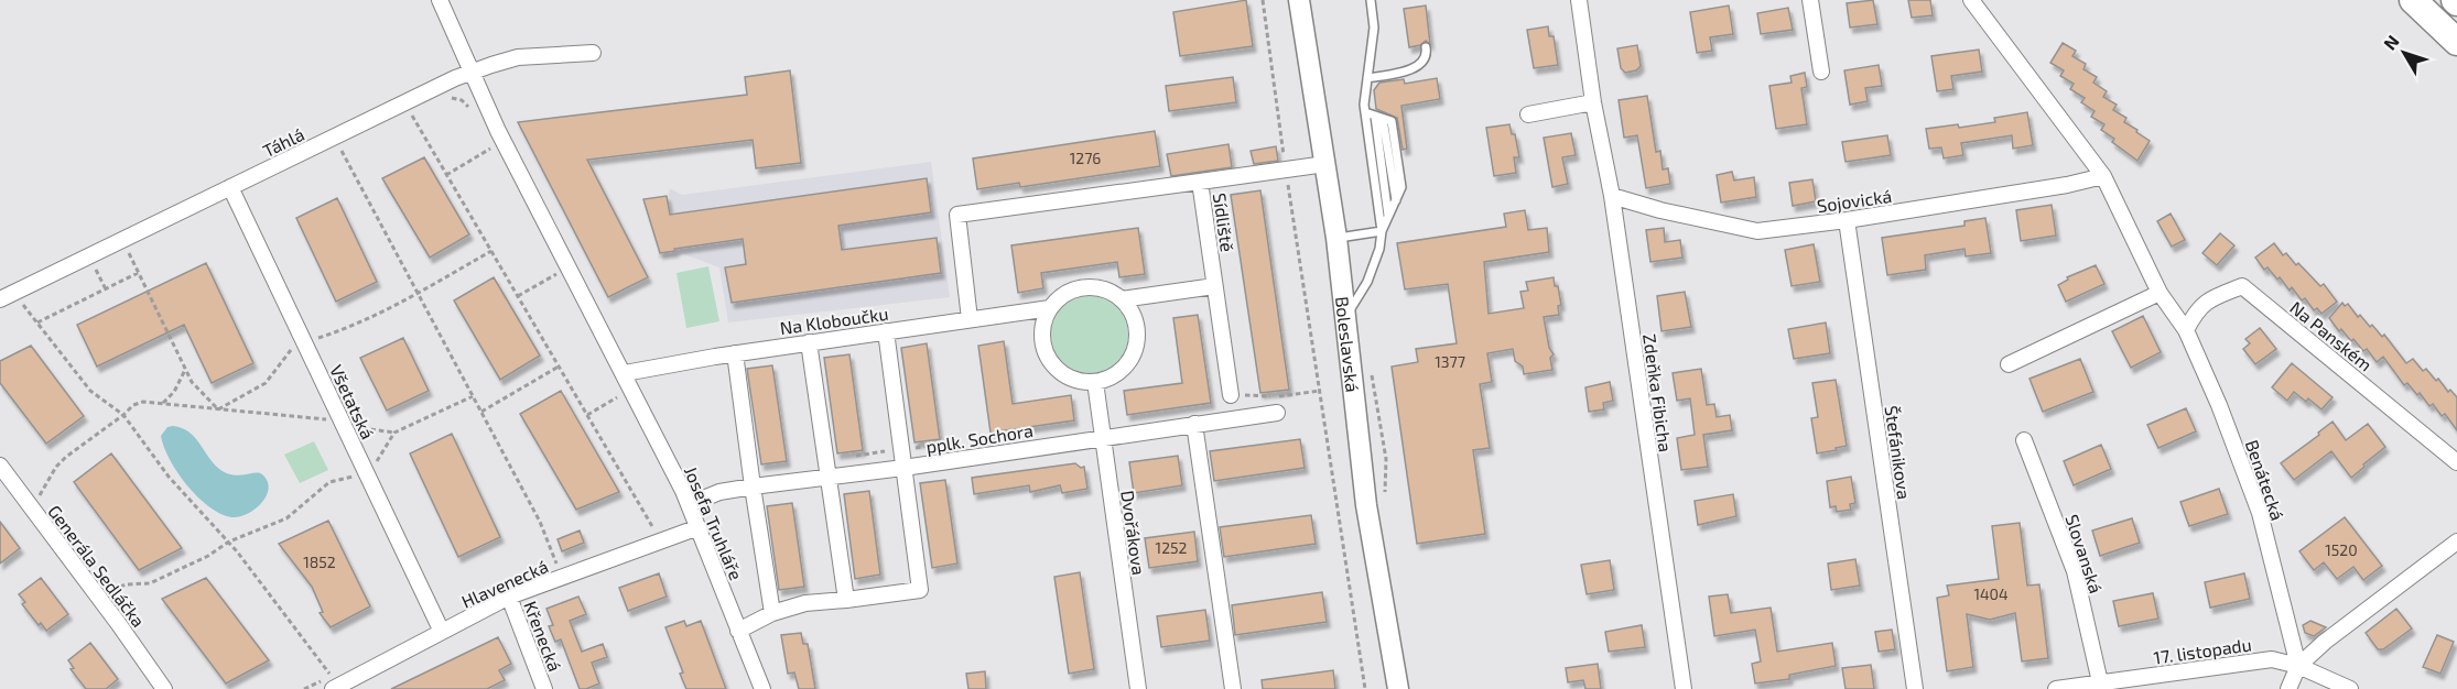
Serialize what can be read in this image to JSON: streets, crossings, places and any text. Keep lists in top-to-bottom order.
{
  "streets": {
    "main road": ["Boleslavská"],
    "street": [
      "Táhlá",
      "Sojovická",
      "Sídliště",
      "Na Kloboučku",
      "Na Panském",
      "Zdeňka Fibicha",
      "Všetatská",
      "pplk. Sochora",
      "Štefánikova",
      "Benátecká",
      "Josefa Truhláře",
      "Dvořákova",
      "Slovanská",
      "Generála Sedláčka",
      "Hlavenecká",
      "Křenecká",
      "17. listopadu"
    ]
  },
  "crossings": [
    ["Táhlá", "Všetatská"],
    ["Táhlá", "Josefa Truhláře"],
    ["Sojovická", "Zdeňka Fibicha"],
    ["Sojovická", "Štefánikova"],
    ["Sojovická", "Benátecká"],
    ["Sídliště", "Boleslavská"],
    ["Na Kloboučku", "Josefa Truhláře"],
    ["Na Kloboučku", "Dvořákova"],
    ["Na Panském", "Benátecká"],
    ["Všetatská", "Hlavenecká"],
    ["pplk. Sochora", "Josefa Truhláře"],
    ["pplk. Sochora", "Dvořákova"],
    ["Benátecká", "17. listopadu"],
    ["Josefa Truhláře", "Hlavenecká"],
    ["Slovanská", "17. listopadu"],
    ["Hlavenecká", "Křenecká"]
  ],
  "house_numbers": [
    "1276",
    "1377",
    "1252",
    "1520",
    "1852",
    "1404"
  ],
  "north": "top left"
}
